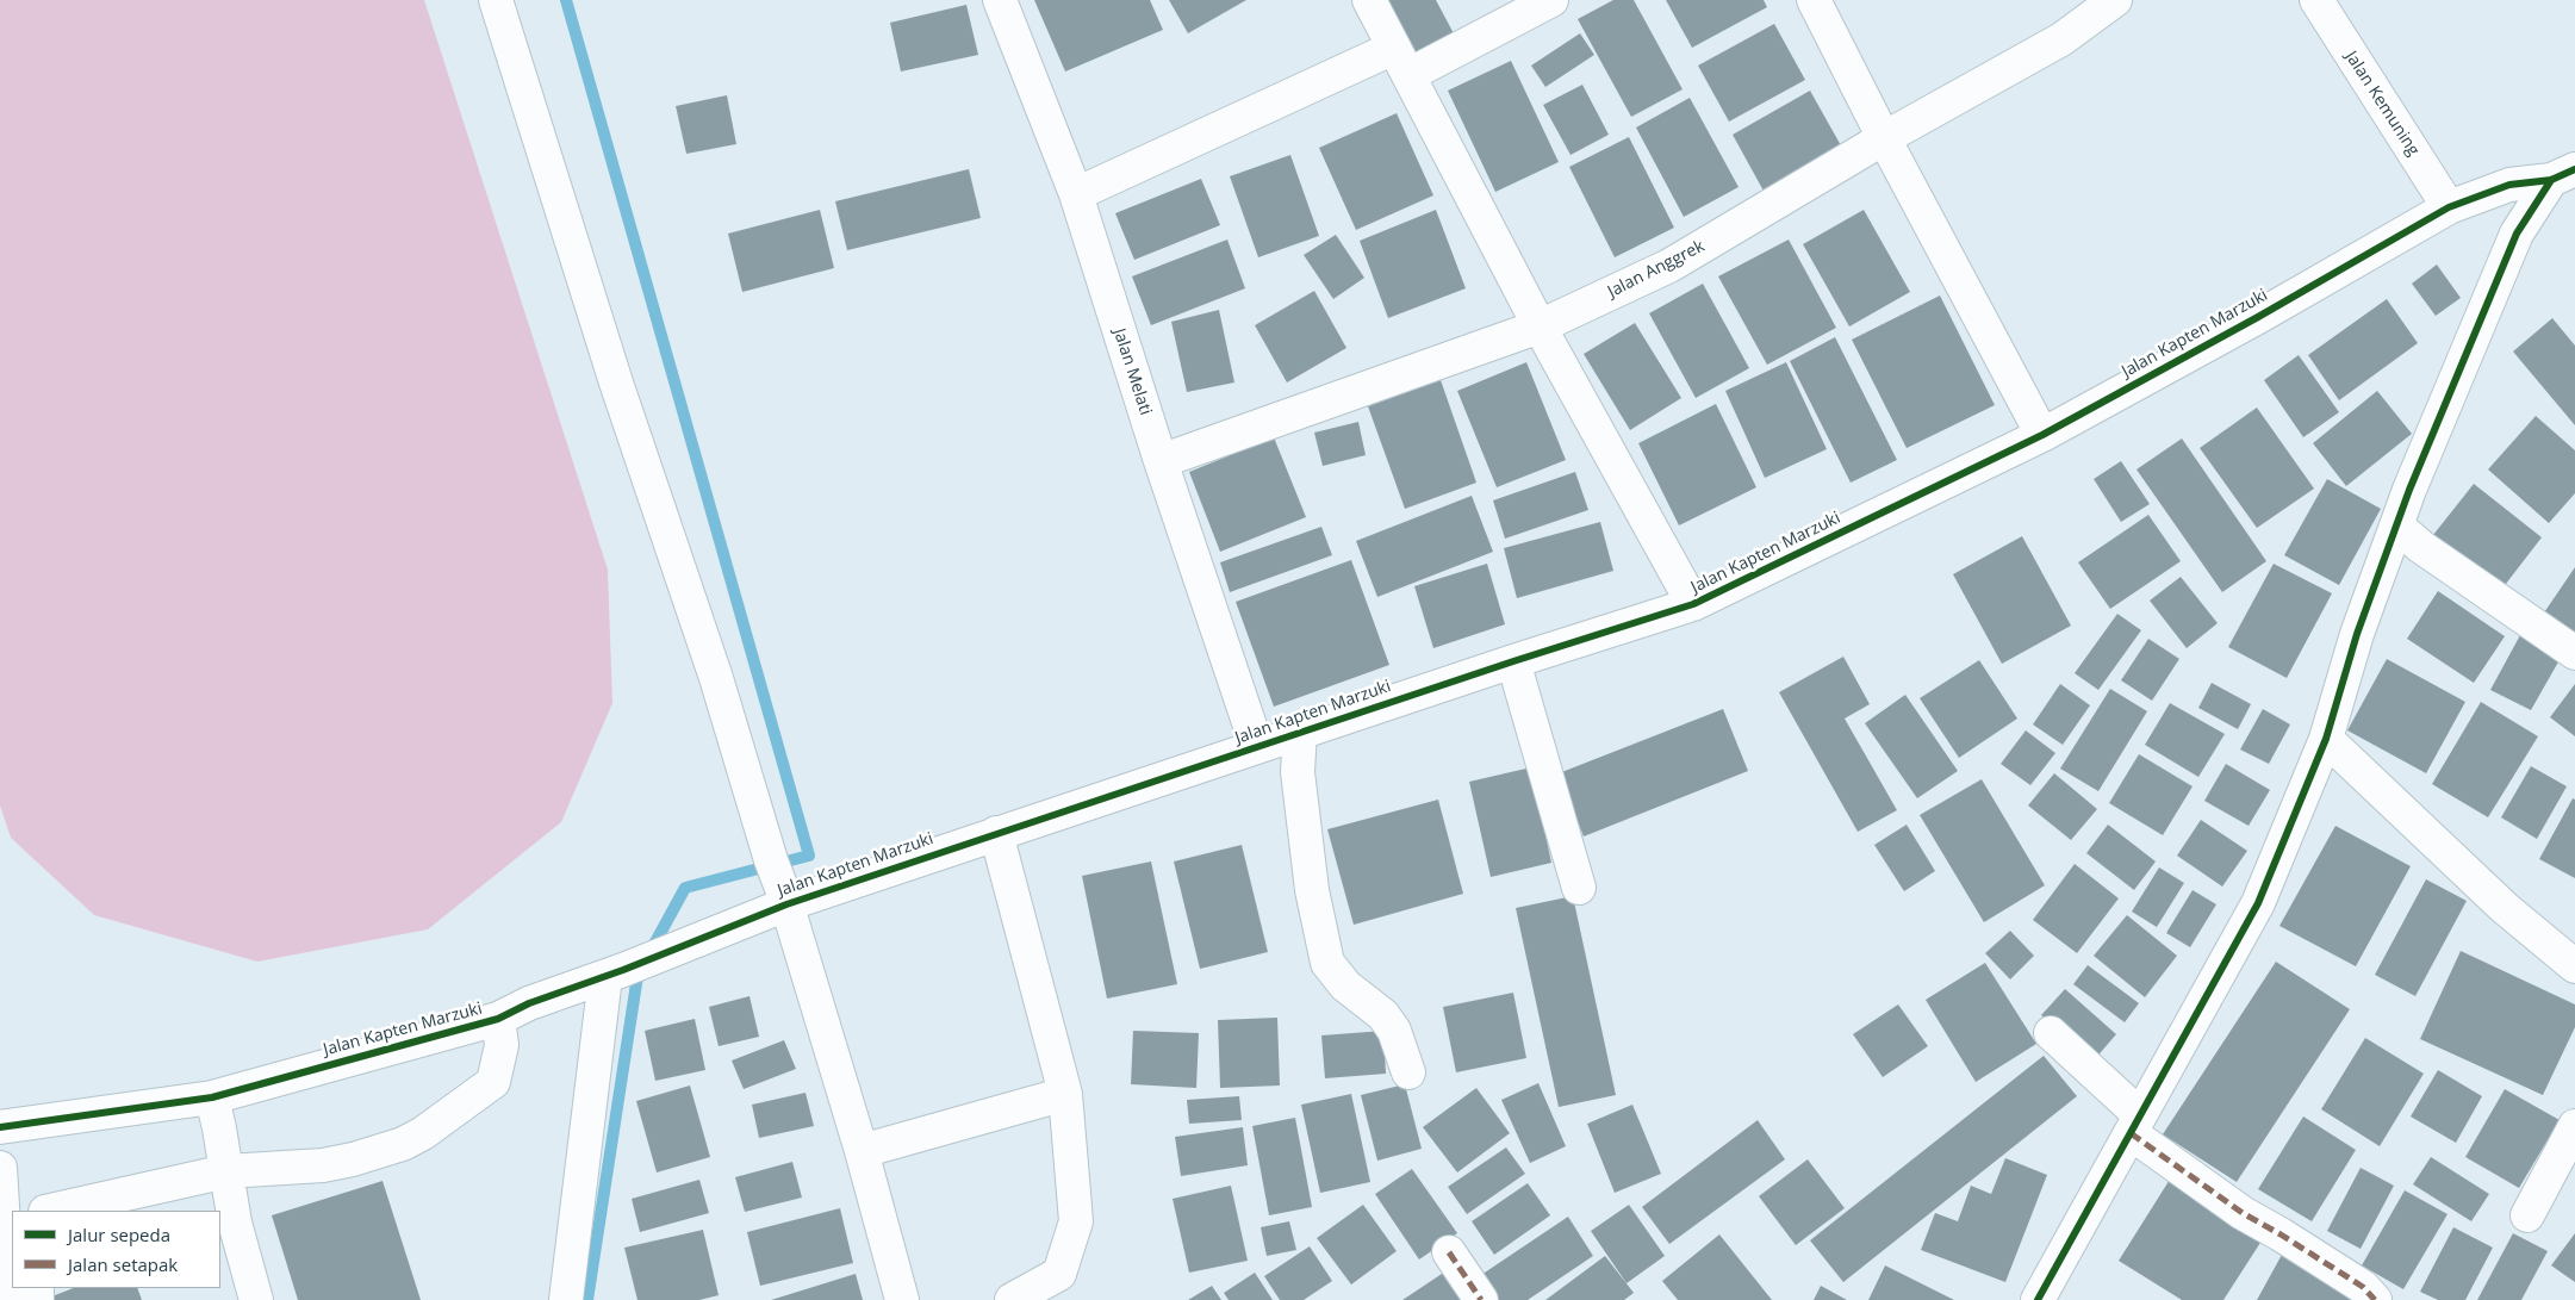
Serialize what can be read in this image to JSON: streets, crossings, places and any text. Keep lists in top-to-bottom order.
{
  "streets": {
    "street": [
      "Jalan Kemuning",
      "Jalan Anggrek",
      "Jalan Kapten Marzuki",
      "Jalan Melati"
    ]
  },
  "crossings": [
    ["Jalan Kemuning", "Jalan Kapten Marzuki"],
    ["Jalan Anggrek", "Jalan Melati"],
    ["Jalan Kapten Marzuki", "Jalan Melati"]
  ],
  "legend": ["Jalur sepeda", "Jalan setapak"]
}
